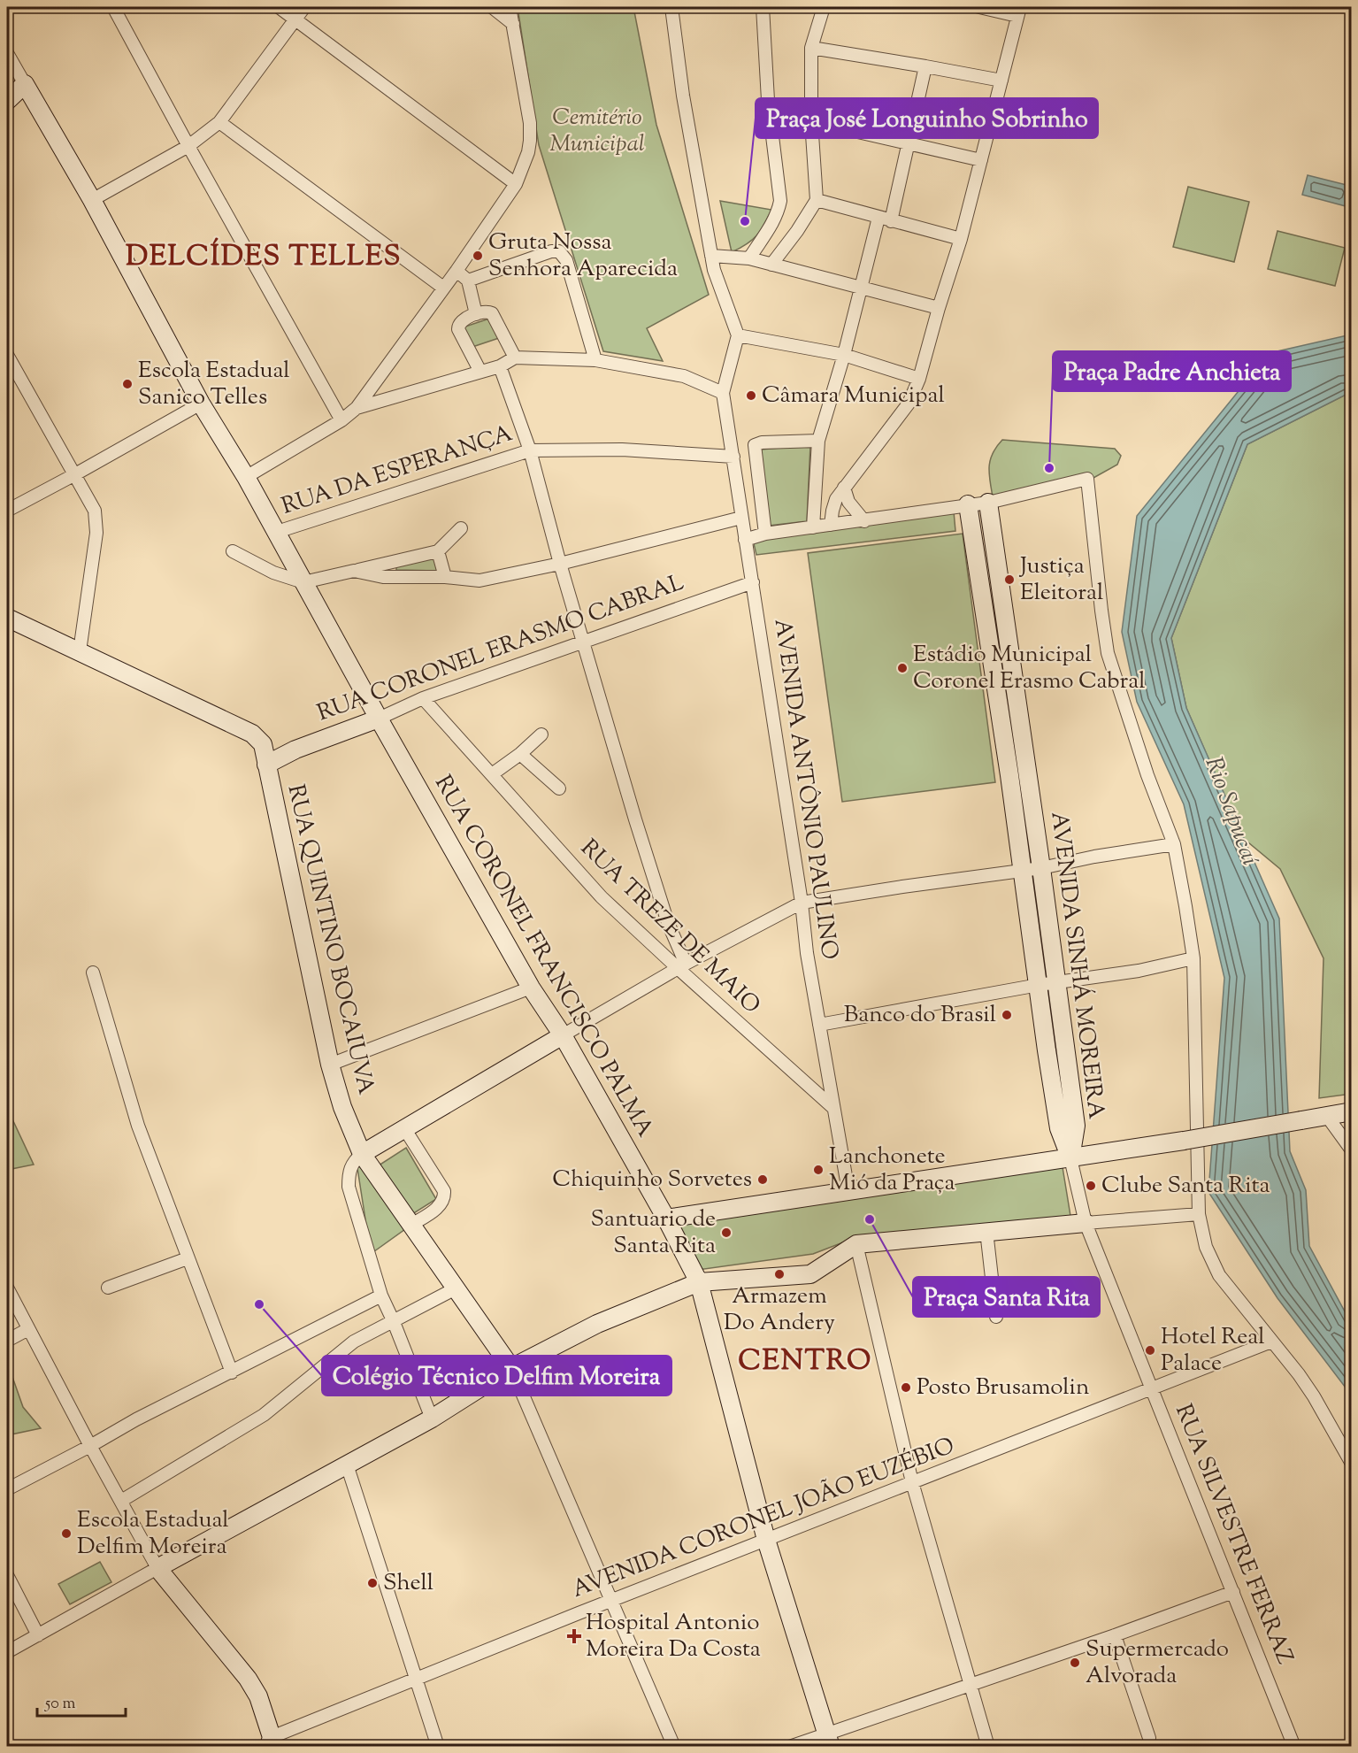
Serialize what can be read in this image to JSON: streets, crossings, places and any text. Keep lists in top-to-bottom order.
{
  "streets": {
    "main road": [
      "RUA CORONEL ERASMO CABRAL",
      "RUA QUINTINO BOCAIUVA",
      "RUA CORONEL FRANCISCO PALMA",
      "AVENIDA SINHÁ MOREIRA"
    ],
    "street": [
      "RUA DA ESPERANÇA",
      "AVENIDA ANTÔNIO PAULINO",
      "RUA TREZE DE MAIO",
      "AVENIDA CORONEL JOÃO EUZÉBIO",
      "RUA SILVESTRE FERRAZ"
    ]
  },
  "crossings": [
    ["RUA DA ESPERANÇA", "AVENIDA ANTÔNIO PAULINO"],
    ["RUA DA ESPERANÇA", "RUA CORONEL FRANCISCO PALMA"],
    ["RUA CORONEL ERASMO CABRAL", "AVENIDA ANTÔNIO PAULINO"],
    ["RUA CORONEL ERASMO CABRAL", "RUA TREZE DE MAIO"],
    ["RUA CORONEL ERASMO CABRAL", "RUA QUINTINO BOCAIUVA"],
    ["RUA CORONEL ERASMO CABRAL", "RUA CORONEL FRANCISCO PALMA"],
    ["AVENIDA ANTÔNIO PAULINO", "RUA TREZE DE MAIO"],
    ["RUA CORONEL FRANCISCO PALMA", "AVENIDA CORONEL JOÃO EUZÉBIO"],
    ["AVENIDA SINHÁ MOREIRA", "RUA SILVESTRE FERRAZ"],
    ["AVENIDA CORONEL JOÃO EUZÉBIO", "RUA SILVESTRE FERRAZ"]
  ],
  "districts": ["DELCÍDES TELLES", "CENTRO"],
  "water": ["Rio Sapucaí"],
  "parks": ["Cemitério Municipal"],
  "places": {
    "other": [
      "Praça José Longuinho Sobrinho",
      "Gruta Nossa Senhora Aparecida",
      "Escola Estadual Sanico Telles",
      "Câmara Municipal",
      "Praça Padre Anchieta",
      "Justiça Eleitoral",
      "Estádio Municipal Coronel Erasmo Cabral",
      "Banco do Brasil",
      "Lanchonete Mió da Praça",
      "Chiquinho Sorvetes",
      "Clube Santa Rita",
      "Praça Santa Rita",
      "Santuario de Santa Rita",
      "Armazem Do Andery",
      "Colégio Técnico Delfim Moreira",
      "Hotel Real Palace",
      "Posto Brusamolin",
      "Escola Estadual Delfim Moreira",
      "Shell",
      "Supermercado Alvorada"
    ],
    "health": ["Hospital Antonio Moreira Da Costa"]
  },
  "scale_bar": "50 m"
}
